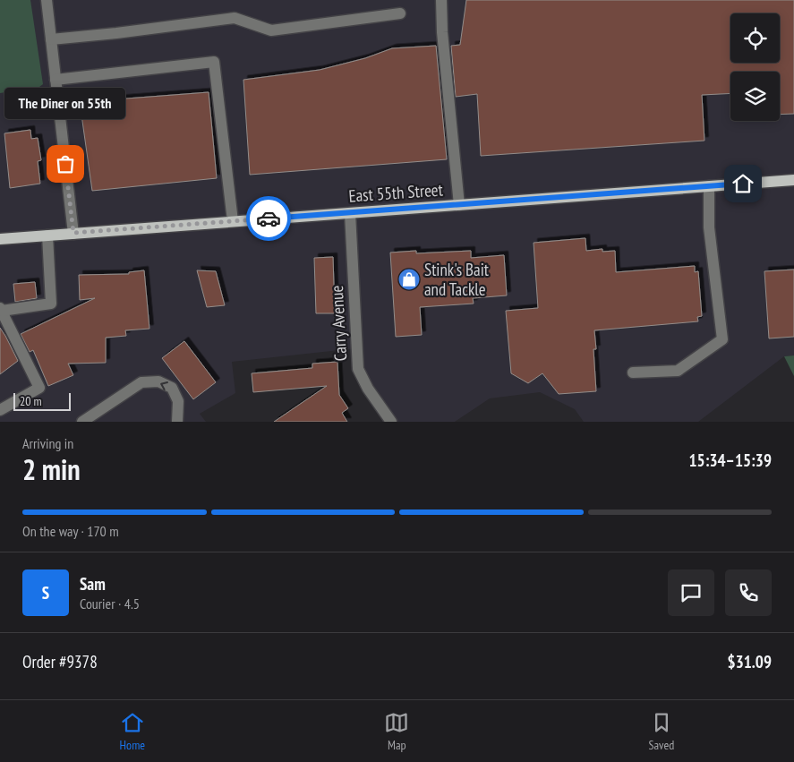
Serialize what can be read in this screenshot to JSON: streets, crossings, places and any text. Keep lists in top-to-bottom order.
{
  "streets": {
    "main road": ["East 55th Street"],
    "street": ["Carry Avenue"]
  },
  "crossings": [
    ["East 55th Street", "Carry Avenue"]
  ],
  "places": {
    "other": ["The Diner on 55th"],
    "shop": ["Stink's Bait and Tackle"]
  },
  "scale_bar": "20 m",
  "page": {
    "bubble": "The Diner on 55th",
    "scale": "20 m",
    "heading": ["2 min", "Arriving in", "15:34–15:39"],
    "panel": [
      "Sam",
      "Courier · 4.5",
      "Order #9378",
      "$31.09"
    ],
    "bar": "On the way · 170 m",
    "round": "S",
    "tabs": ["Home", "Map", "Saved"]
  }
}
